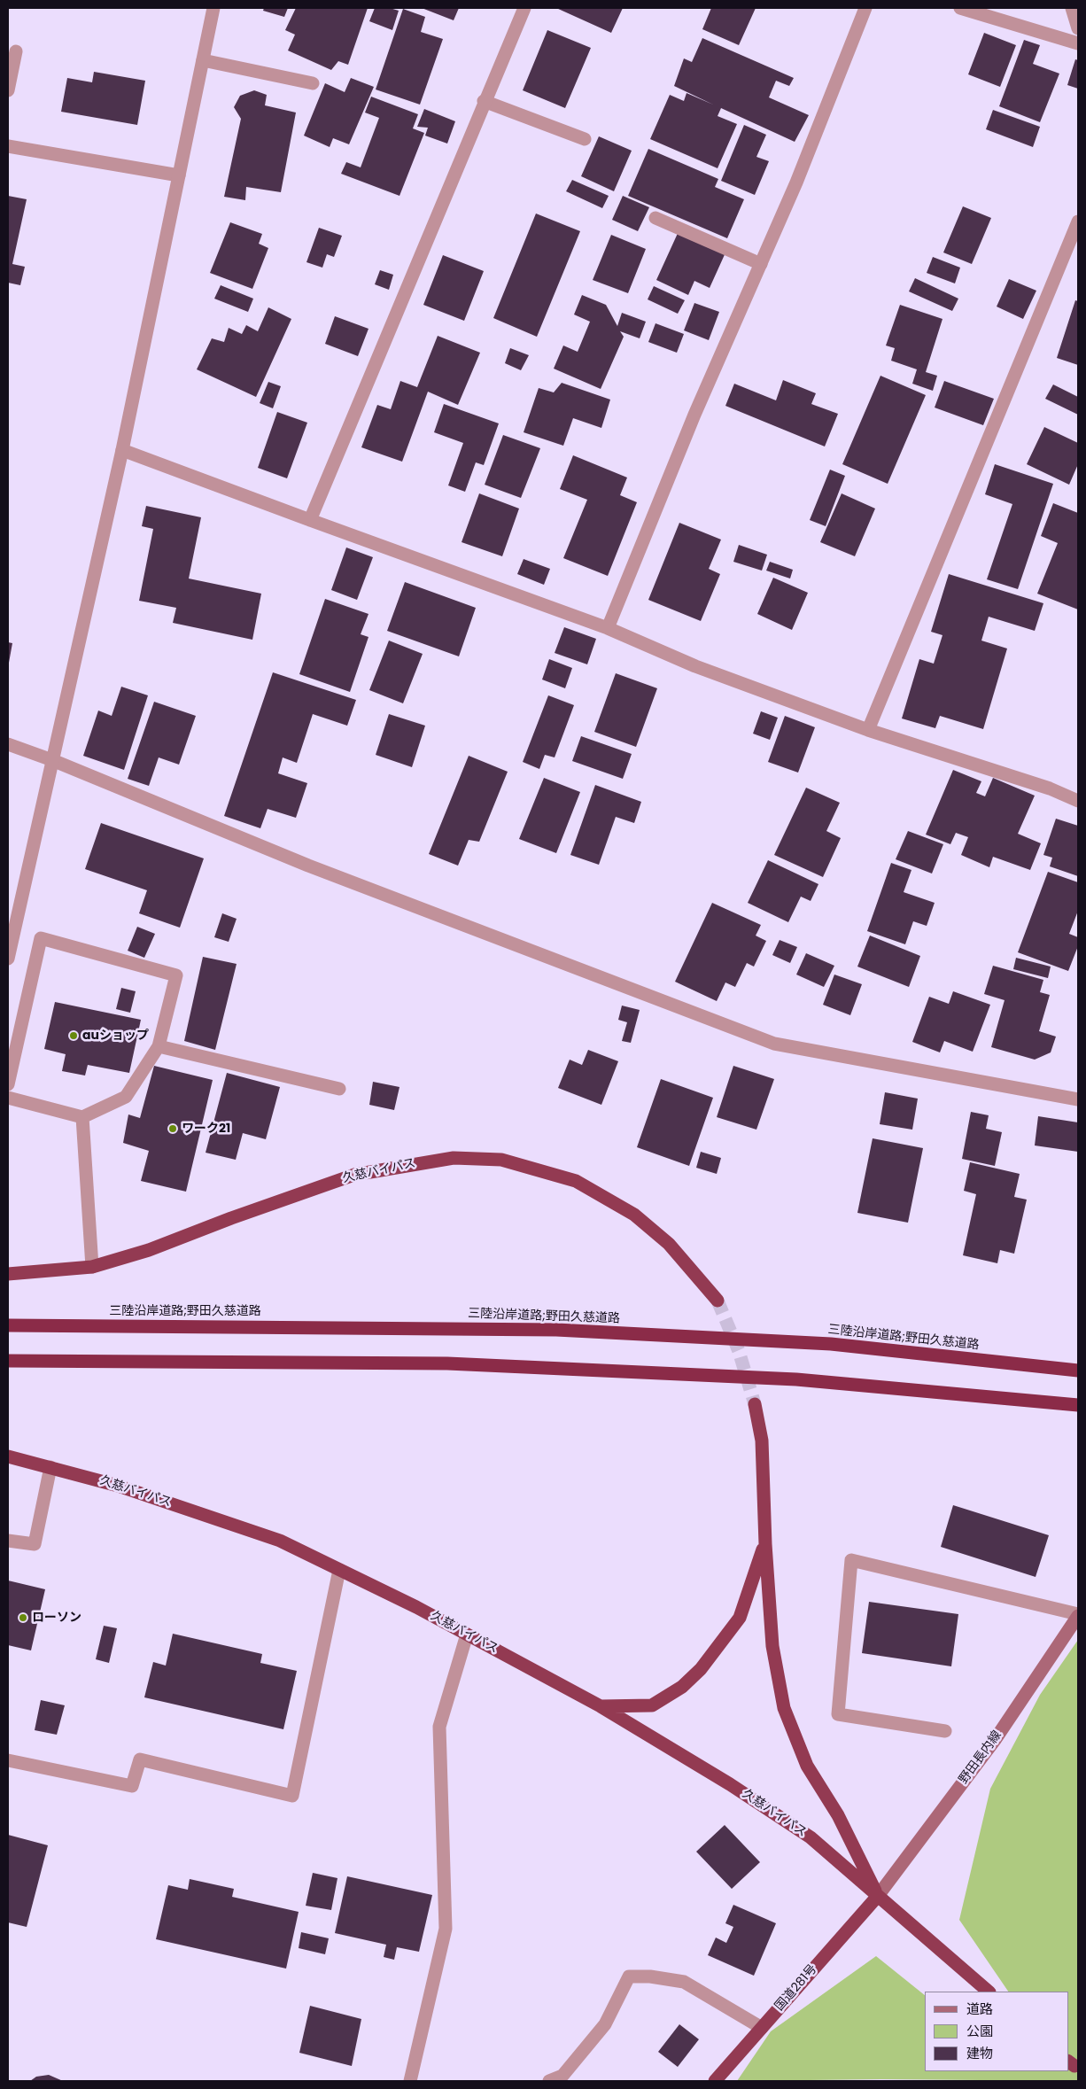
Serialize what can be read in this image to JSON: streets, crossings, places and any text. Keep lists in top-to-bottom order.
{
  "streets": {
    "highway": ["久慈バイパス", "三陸沿岸道路;野田久慈道路", "国道281号"],
    "main road": ["野田長内線"]
  },
  "crossings": [
    ["久慈バイパス", "野田長内線"],
    ["久慈バイパス", "国道281号"],
    ["野田長内線", "国道281号"]
  ],
  "places": ["auショップ", "ワーク21", "ローソン"],
  "legend": ["道路", "公園", "建物"]
}
